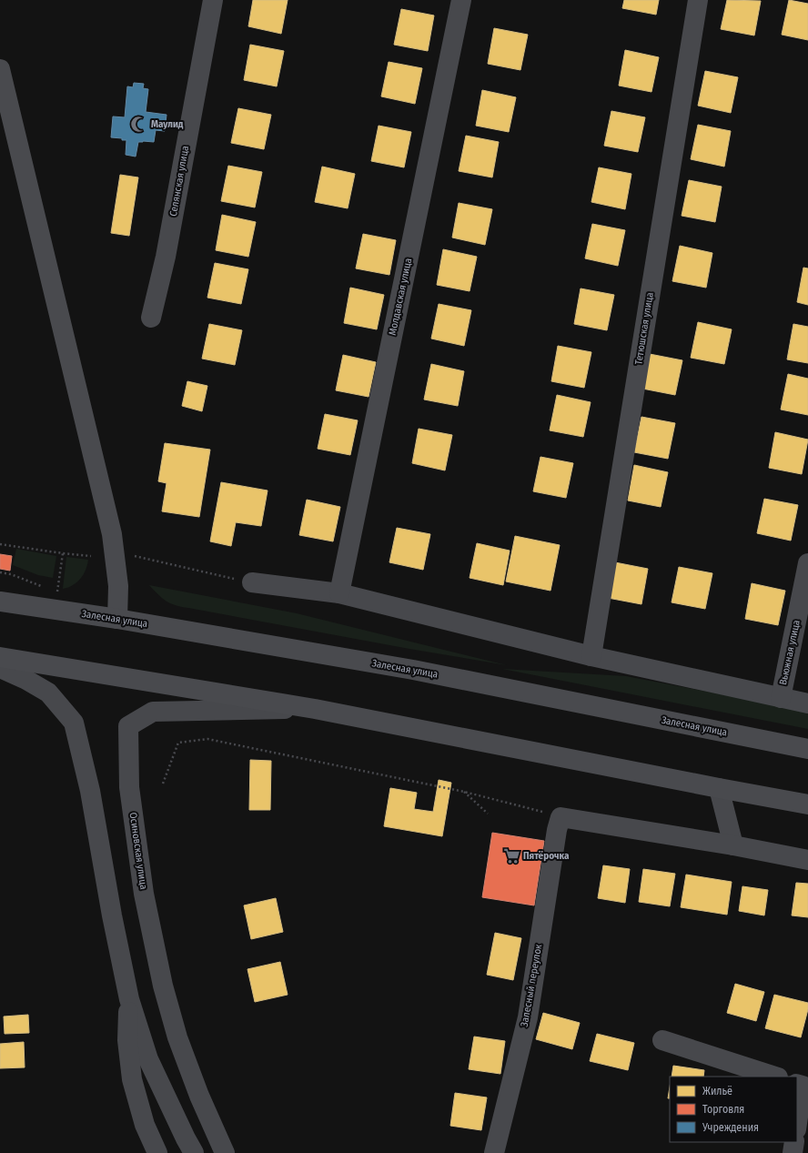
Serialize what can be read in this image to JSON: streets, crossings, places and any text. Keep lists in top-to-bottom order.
{
  "streets": {
    "main road": ["Залесная улица"],
    "street": [
      "Селянская улица",
      "Молдавская улица",
      "Тетюшская улица",
      "Вьюжная улица",
      "Осиновская улица",
      "Залесный переулок"
    ]
  },
  "places": {
    "mosque": ["Маулид"],
    "supermarket": ["Пятёрочка"]
  },
  "legend": ["Жильё", "Торговля", "Учреждения"]
}
